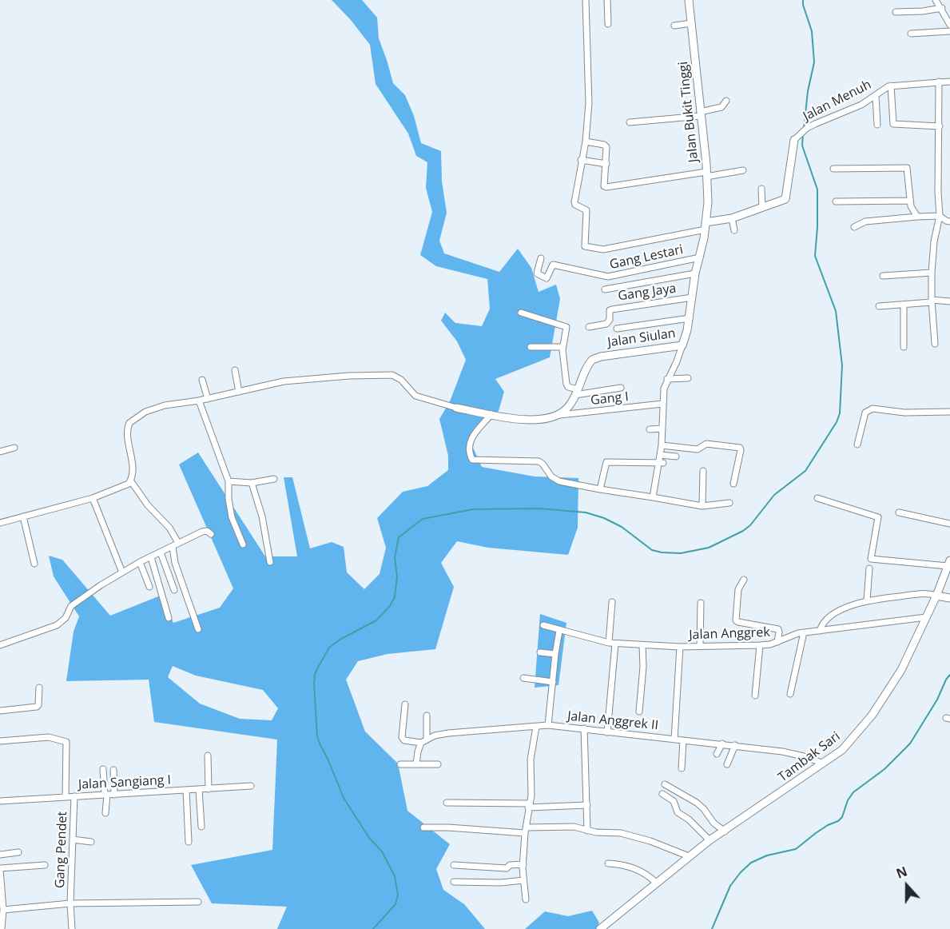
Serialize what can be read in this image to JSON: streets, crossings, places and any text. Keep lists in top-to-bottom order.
{
  "streets": {
    "street": [
      "Jalan Menuh",
      "Jalan Bukit Tinggi",
      "Gang Lestari",
      "Gang Jaya",
      "Jalan Siulan",
      "Gang I",
      "Jalan Anggrek",
      "Jalan Anggrek II",
      "Tambak Sari",
      "Jalan Sangiang I",
      "Gang Pendet"
    ]
  },
  "crossings": [
    ["Jalan Menuh", "Jalan Bukit Tinggi"],
    ["Jalan Menuh", "Jalan Siulan"],
    ["Jalan Bukit Tinggi", "Jalan Siulan"],
    ["Gang Lestari", "Jalan Siulan"],
    ["Gang Jaya", "Jalan Siulan"],
    ["Jalan Siulan", "Gang I"],
    ["Jalan Anggrek", "Jalan Anggrek II"],
    ["Jalan Anggrek", "Tambak Sari"],
    ["Jalan Anggrek II", "Tambak Sari"],
    ["Jalan Sangiang I", "Gang Pendet"]
  ],
  "north": "top"
}
